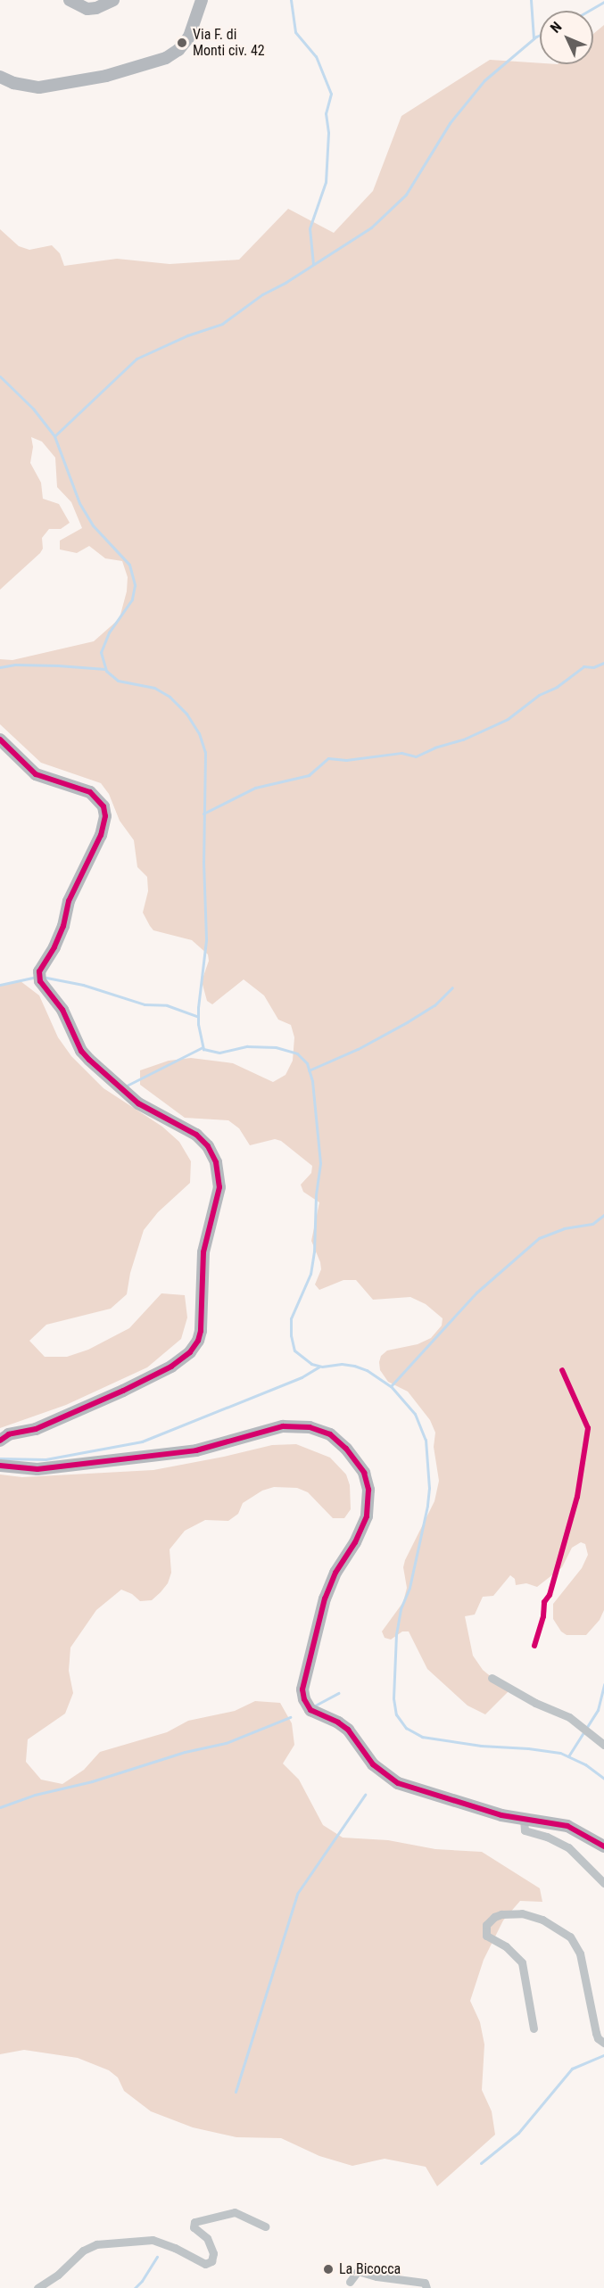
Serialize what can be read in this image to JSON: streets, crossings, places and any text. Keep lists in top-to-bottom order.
{
  "places": ["Via F. di Monti civ. 42", "La Bicocca"],
  "north": "top left"
}
